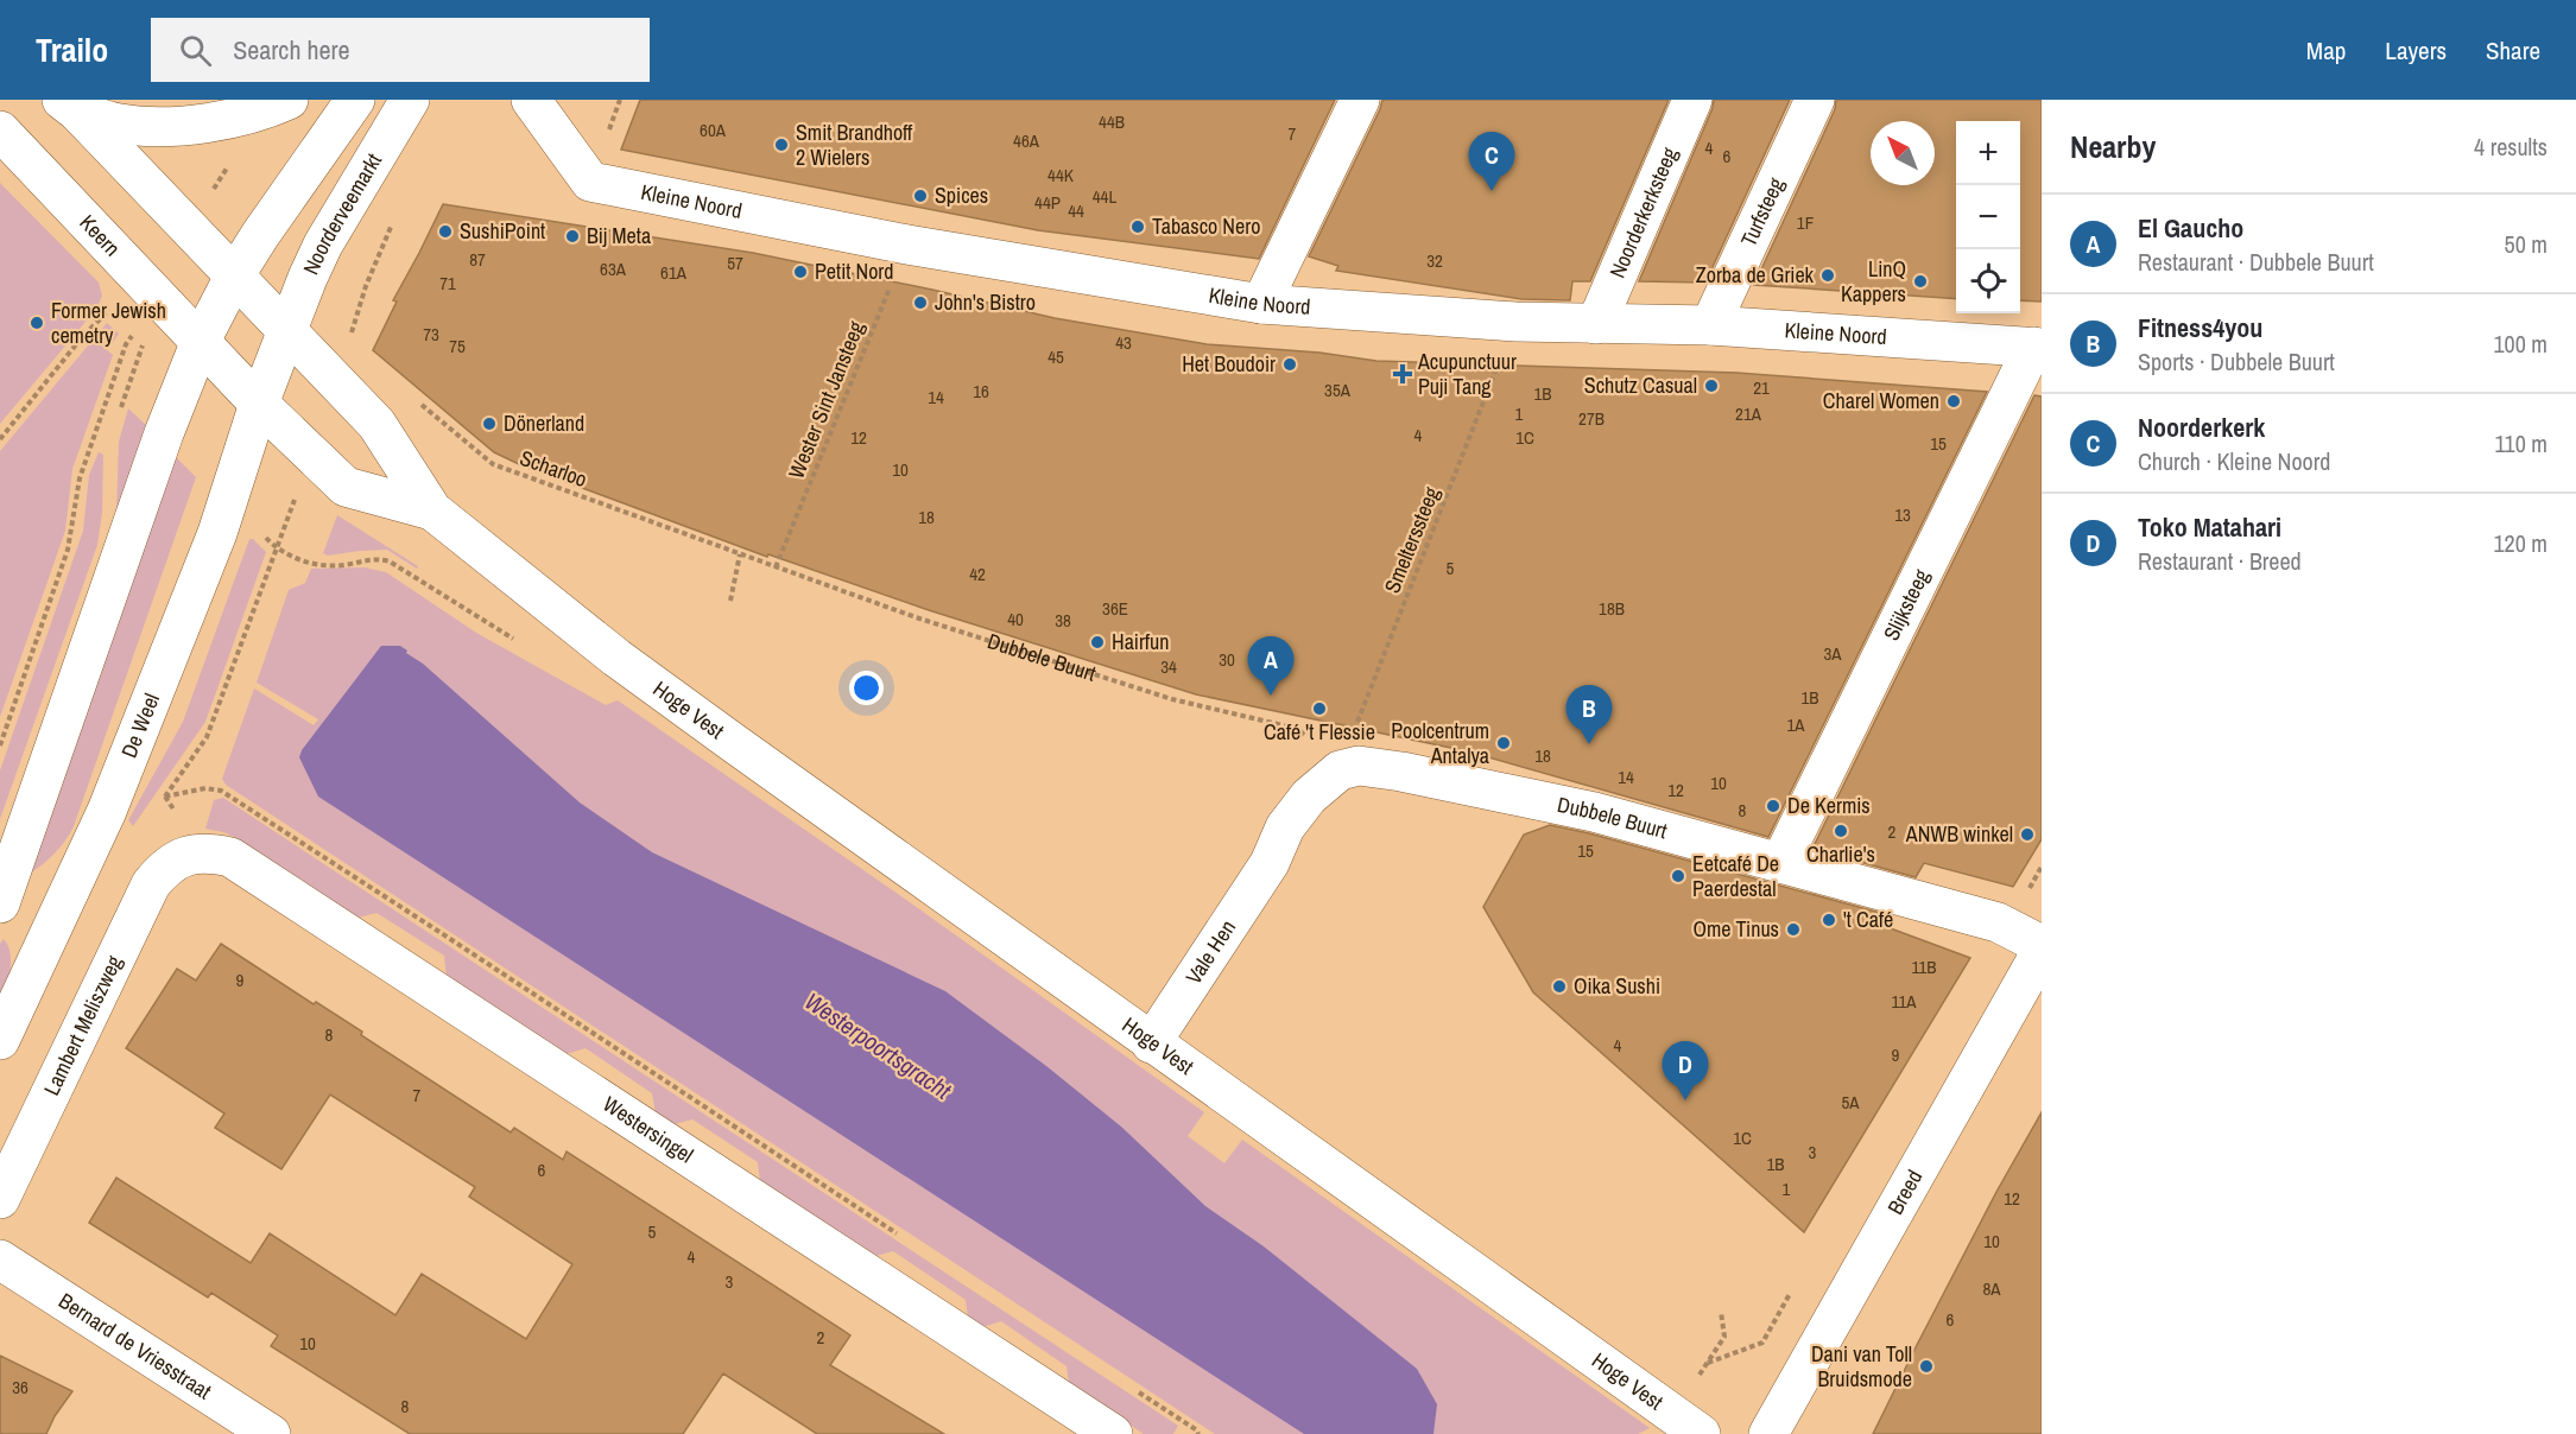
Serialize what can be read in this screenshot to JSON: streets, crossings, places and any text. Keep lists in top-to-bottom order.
{
  "streets": {
    "street": [
      "Kleine Noord",
      "Noorderkerksteeg",
      "Turfsteeg",
      "Noorderveemarkt",
      "Keern",
      "Slijksteeg",
      "Dubbele Buurt",
      "Hoge Vest",
      "De Weel",
      "Vale Hen",
      "Lambert Meliszweg",
      "Westersingel",
      "Breed",
      "Bernard de Vriesstraat"
    ],
    "path": ["Wester Sint Jansteeg", "Scharloo", "Smelterssteeg"]
  },
  "crossings": [
    ["Kleine Noord", "Noorderkerksteeg"],
    ["Kleine Noord", "Turfsteeg"],
    ["Kleine Noord", "Wester Sint Jansteeg"],
    ["Kleine Noord", "Smelterssteeg"],
    ["Kleine Noord", "Slijksteeg"],
    ["Noorderveemarkt", "Keern"],
    ["Noorderveemarkt", "Hoge Vest"],
    ["Noorderveemarkt", "De Weel"],
    ["Keern", "Hoge Vest"],
    ["Keern", "De Weel"],
    ["Wester Sint Jansteeg", "Scharloo"],
    ["Wester Sint Jansteeg", "Dubbele Buurt"],
    ["Scharloo", "Dubbele Buurt"],
    ["Smelterssteeg", "Dubbele Buurt"],
    ["Smelterssteeg", "Vale Hen"],
    ["Slijksteeg", "Dubbele Buurt"],
    ["Dubbele Buurt", "Vale Hen"],
    ["Hoge Vest", "De Weel"],
    ["Hoge Vest", "Vale Hen"],
    ["Lambert Meliszweg", "Westersingel"]
  ],
  "water": ["Westerpoortsgracht"],
  "places": {
    "other": [
      "Smit Brandhoff 2 Wielers",
      "Spices",
      "Tabasco Nero",
      "SushiPoint",
      "Bij Meta",
      "Petit Nord",
      "Zorba de Griek",
      "LinQ Kappers",
      "John's Bistro",
      "Former Jewish cemetry",
      "Het Boudoir",
      "Schutz Casual",
      "Charel Women",
      "Dönerland",
      "Hairfun",
      "Café 't Flessie",
      "Poolcentrum Antalya",
      "De Kermis",
      "Charlie's",
      "ANWB winkel",
      "Eetcafé De Paerdestal",
      "'t Café",
      "Ome Tinus",
      "Oika Sushi",
      "Dani van Toll Bruidsmode"
    ],
    "health": ["Acupunctuur Puji Tang"]
  },
  "house_numbers": [
    "44B",
    "60A",
    "7",
    "46A",
    "4",
    "6",
    "44K",
    "44L",
    "44P",
    "44",
    "1F",
    "87",
    "32",
    "57",
    "63A",
    "61A",
    "71",
    "73",
    "43",
    "75",
    "45",
    "21",
    "35A",
    "16",
    "1B",
    "14",
    "1",
    "21A",
    "27B",
    "4",
    "12",
    "1C",
    "15",
    "10",
    "13",
    "18",
    "5",
    "42",
    "36E",
    "18B",
    "40",
    "38",
    "3A",
    "30",
    "34",
    "1B",
    "1A",
    "18",
    "14",
    "10",
    "12",
    "8",
    "2",
    "15",
    "11B",
    "9",
    "11A",
    "8",
    "4",
    "9",
    "7",
    "5A",
    "1C",
    "3",
    "1B",
    "6",
    "1",
    "12",
    "5",
    "10",
    "4",
    "3",
    "8A",
    "6",
    "2",
    "10",
    "36",
    "8"
  ],
  "north": "top left",
  "page": {
    "header": "Trailo",
    "search": "Search here",
    "nav": ["Map", "Layers", "Share"],
    "heading": ["Nearby", "4 results"],
    "map_buttons": ["+", "−"],
    "pins": [
      "C",
      "A",
      "B",
      "D"
    ],
    "list": [
      {
        "mark": "A",
        "name": "El Gaucho",
        "note": "Restaurant · Dubbele Buurt",
        "value": "50 m"
      },
      {
        "mark": "B",
        "name": "Fitness4you",
        "note": "Sports · Dubbele Buurt",
        "value": "100 m"
      },
      {
        "mark": "C",
        "name": "Noorderkerk",
        "note": "Church · Kleine Noord",
        "value": "110 m"
      },
      {
        "mark": "D",
        "name": "Toko Matahari",
        "note": "Restaurant · Breed",
        "value": "120 m"
      }
    ]
  }
}
